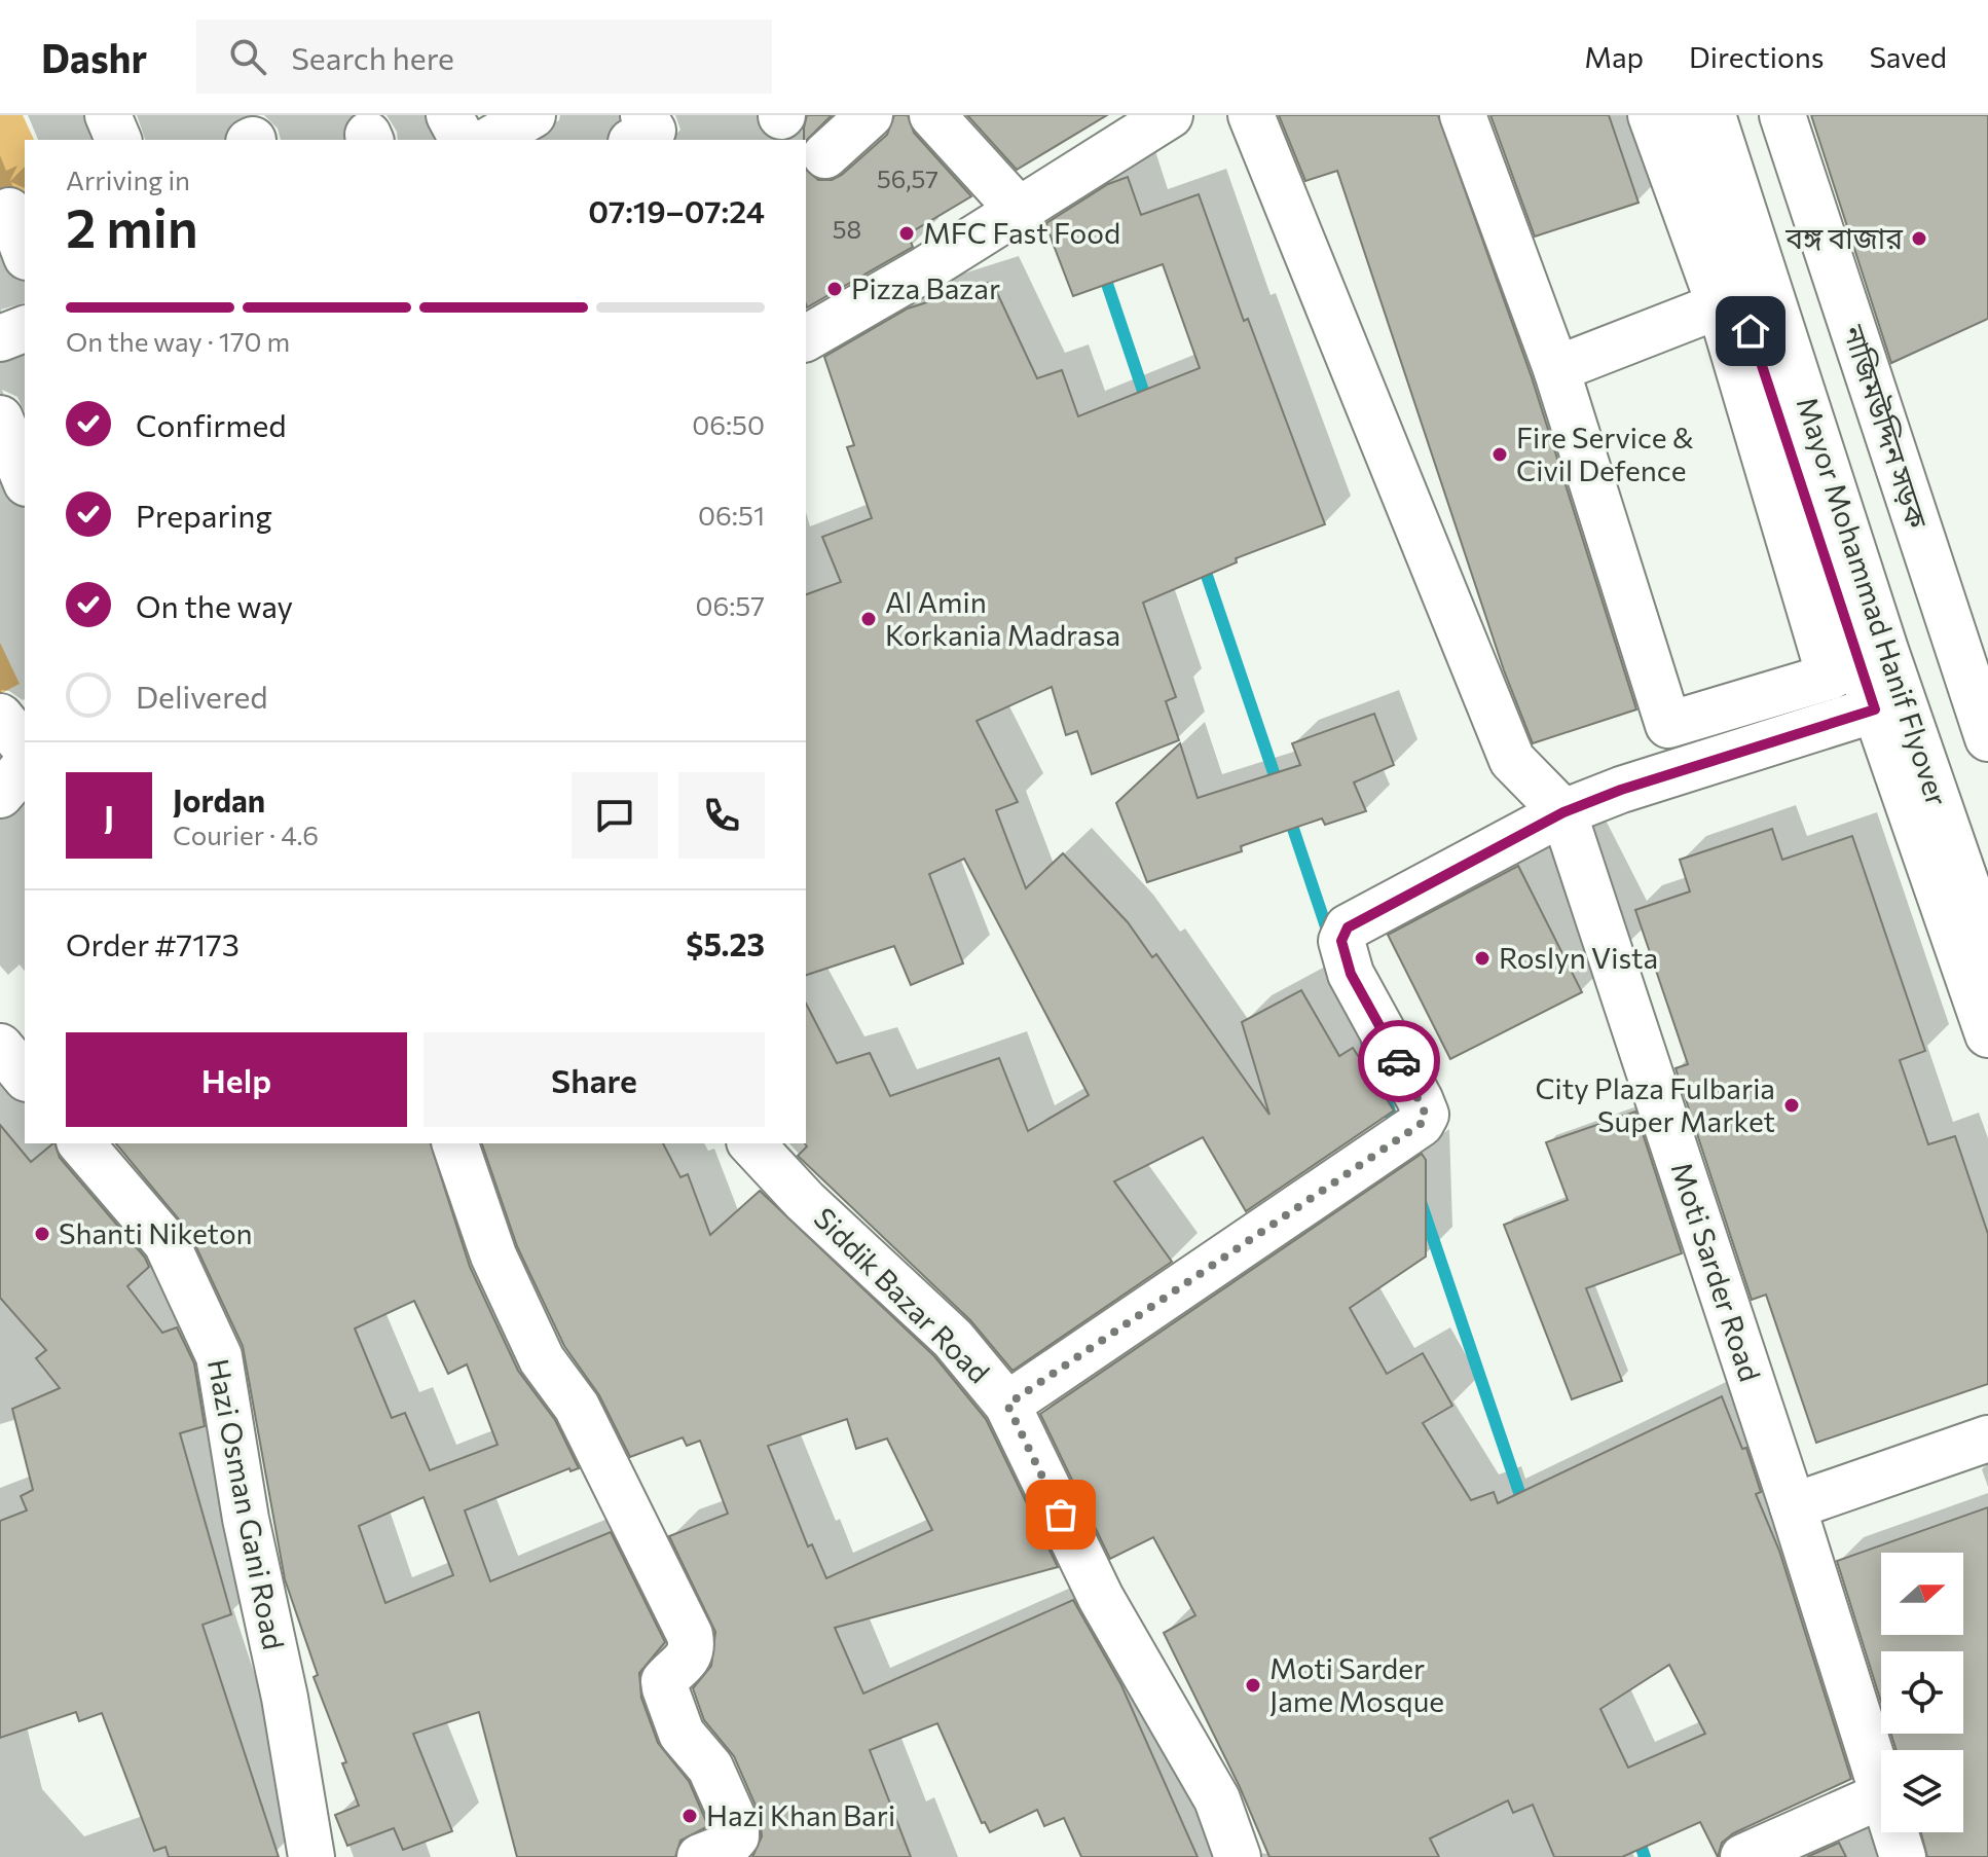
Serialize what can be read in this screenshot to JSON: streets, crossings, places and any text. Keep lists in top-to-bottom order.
{
  "streets": {
    "main road": [
      "নাজিমউদ্দিন সড়ক",
      "Mayor Mohammad Hanif Flyover",
      "Moti Sarder Road",
      "Siddik Bazar Road",
      "Hazi Osman Gani Road"
    ]
  },
  "places": [
    "MFC Fast Food",
    "বঙ্গ বাজার",
    "Pizza Bazar",
    "Fire Service & Civil Defence",
    "Al Amin Korkania Madrasa",
    "Roslyn Vista",
    "City Plaza Fulbaria Super Market",
    "Shanti Niketon",
    "Moti Sarder Jame Mosque",
    "Hazi Khan Bari"
  ],
  "house_numbers": ["56,57", "58"],
  "north": "right",
  "page": {
    "header": "Dashr",
    "search": "Search here",
    "nav": ["Map", "Directions", "Saved"],
    "heading": ["2 min", "Arriving in", "07:19–07:24"],
    "panel": [
      "Jordan",
      "Courier · 4.6",
      "Order #7173",
      "$5.23"
    ],
    "bar": "On the way · 170 m",
    "list": [
      ["Confirmed", "06:50"],
      ["Preparing", "06:51"],
      ["On the way", "06:57"],
      "Delivered"
    ],
    "round": "J",
    "buttons": ["Help", "Share"]
  }
}
